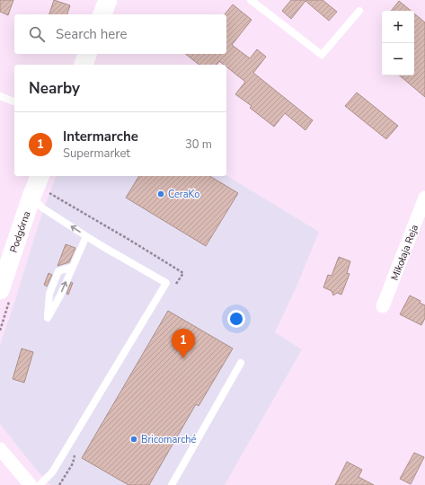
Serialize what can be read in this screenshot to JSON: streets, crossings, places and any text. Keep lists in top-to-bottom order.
{
  "streets": {
    "main road": ["Podgórna"],
    "street": ["Mikołaja Reja"]
  },
  "places": ["CeraKo", "Bricomarché"],
  "page": {
    "map_buttons": ["+", "−"],
    "search": "Search here",
    "heading": "Nearby",
    "list": [
      {
        "mark": "1",
        "name": "Intermarche",
        "note": "Supermarket",
        "value": "30 m"
      }
    ],
    "pins": "1"
  }
}
